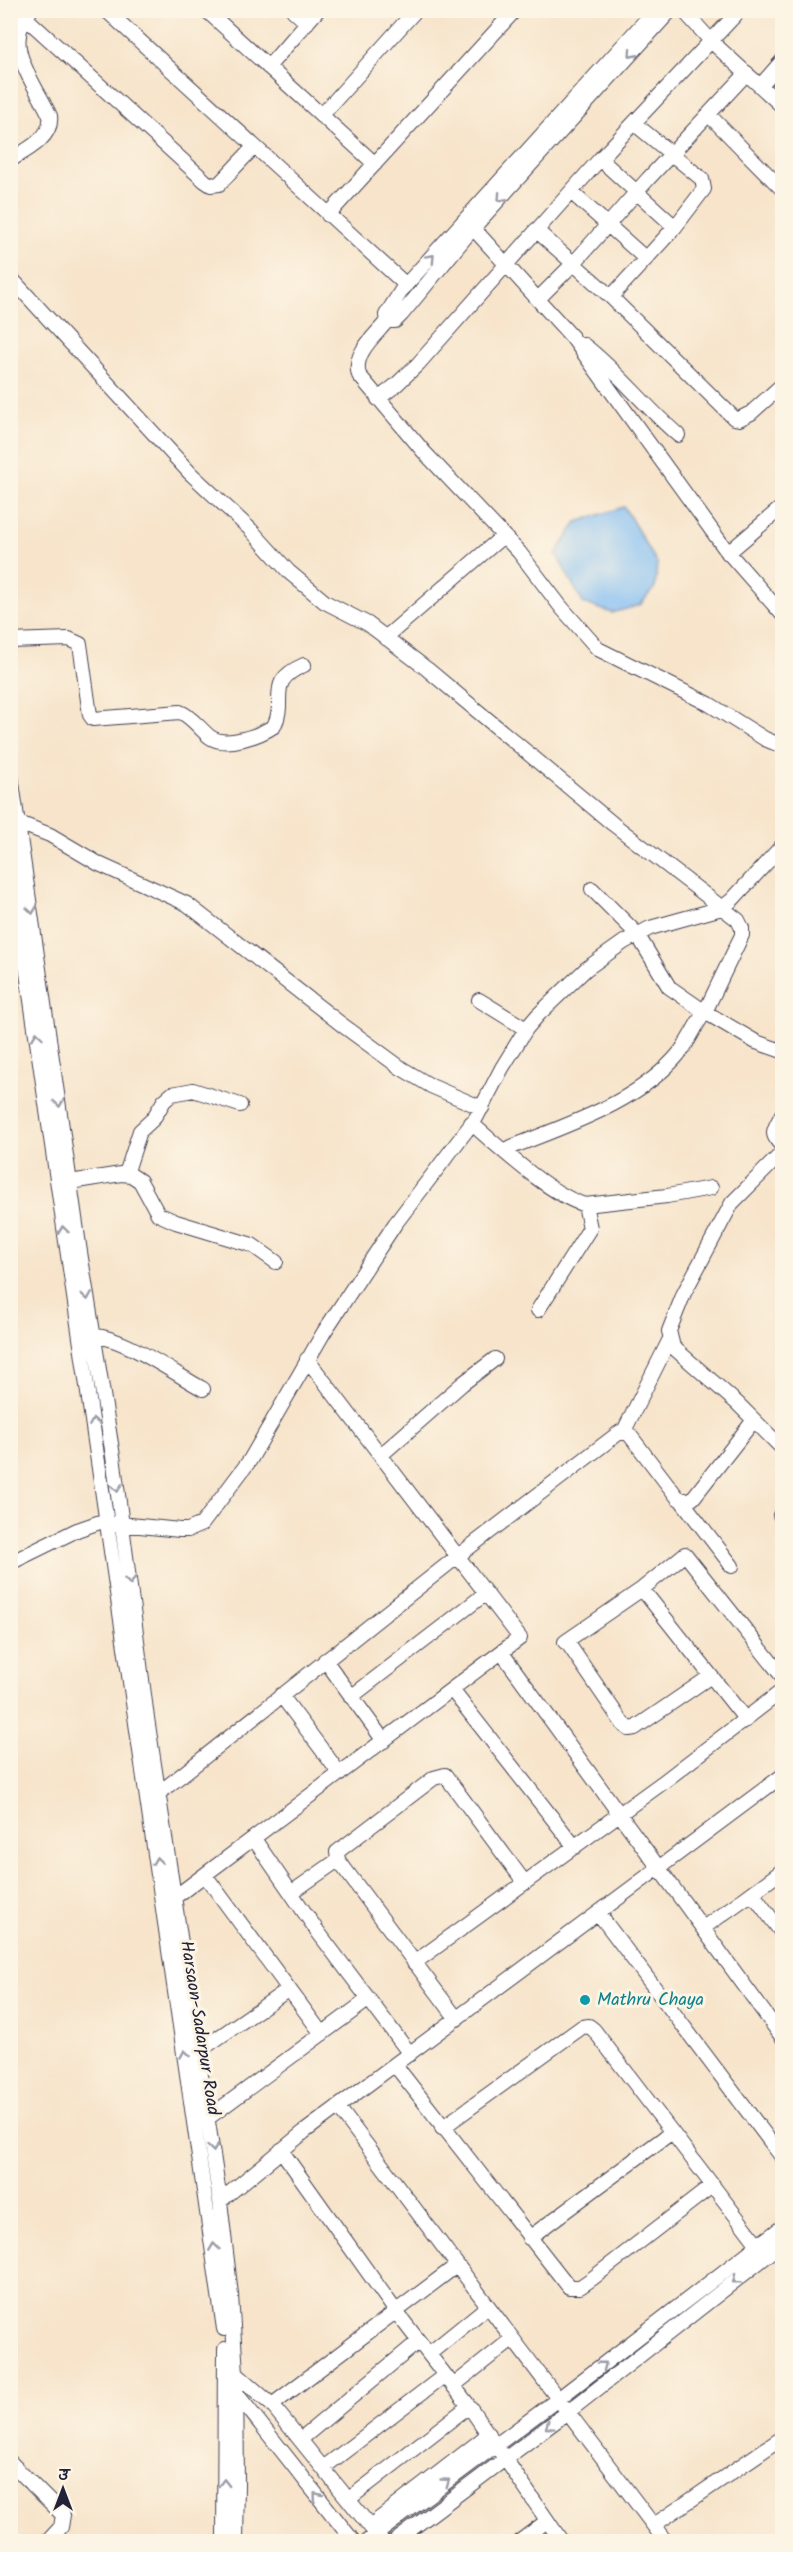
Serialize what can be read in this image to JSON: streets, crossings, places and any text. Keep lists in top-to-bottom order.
{
  "streets": {
    "street": ["Harsaon-Sadarpur Road"]
  },
  "places": ["Mathru Chaya"],
  "north": "top"
}
